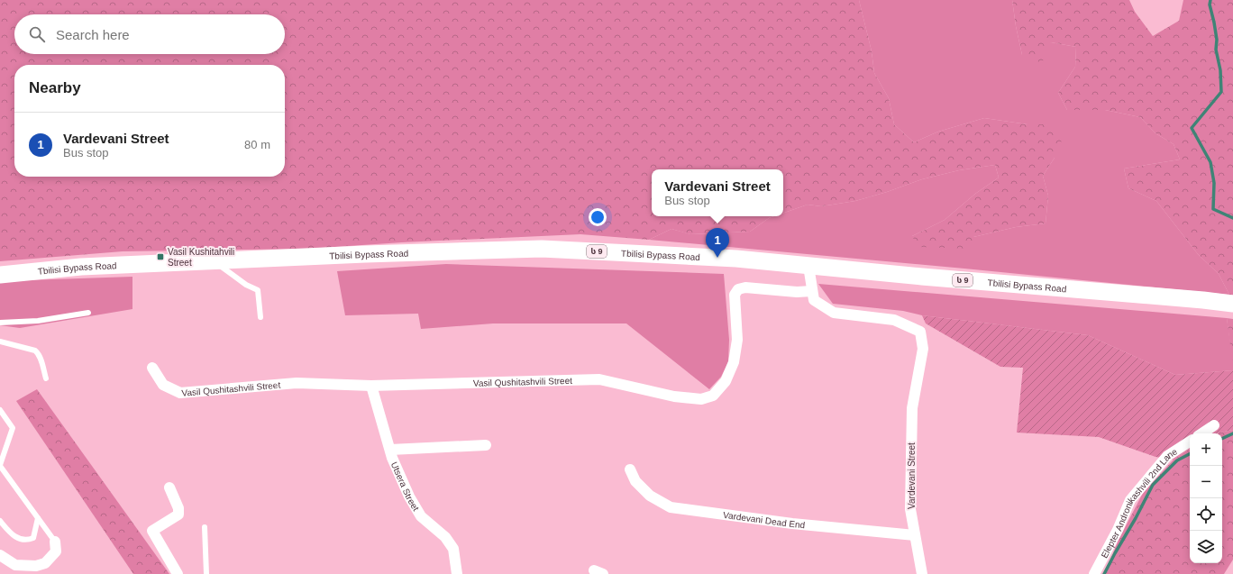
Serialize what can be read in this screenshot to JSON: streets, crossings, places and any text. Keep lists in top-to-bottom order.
{
  "streets": {
    "highway": ["ს 9", "Tbilisi Bypass Road"],
    "street": [
      "Vasil Qushitashvili Street",
      "Vardevani Street",
      "Utsera Street",
      "Elepter Andronikashvili 2nd Lane",
      "Vardevani Dead End"
    ]
  },
  "crossings": [
    ["Tbilisi Bypass Road", "Vardevani Street"],
    ["Vasil Qushitashvili Street", "Vardevani Street"],
    ["Vasil Qushitashvili Street", "Utsera Street"],
    ["Vardevani Street", "Vardevani Dead End"]
  ],
  "places": {
    "transit": ["Vasil Kushitahvili Street"]
  },
  "page": {
    "search": "Search here",
    "heading": "Nearby",
    "list": [
      {
        "mark": "1",
        "name": "Vardevani Street",
        "note": "Bus stop",
        "value": "80 m"
      }
    ],
    "popup": ["Vardevani Street", "Bus stop"],
    "pins": "1",
    "map_buttons": ["+", "−"]
  }
}
